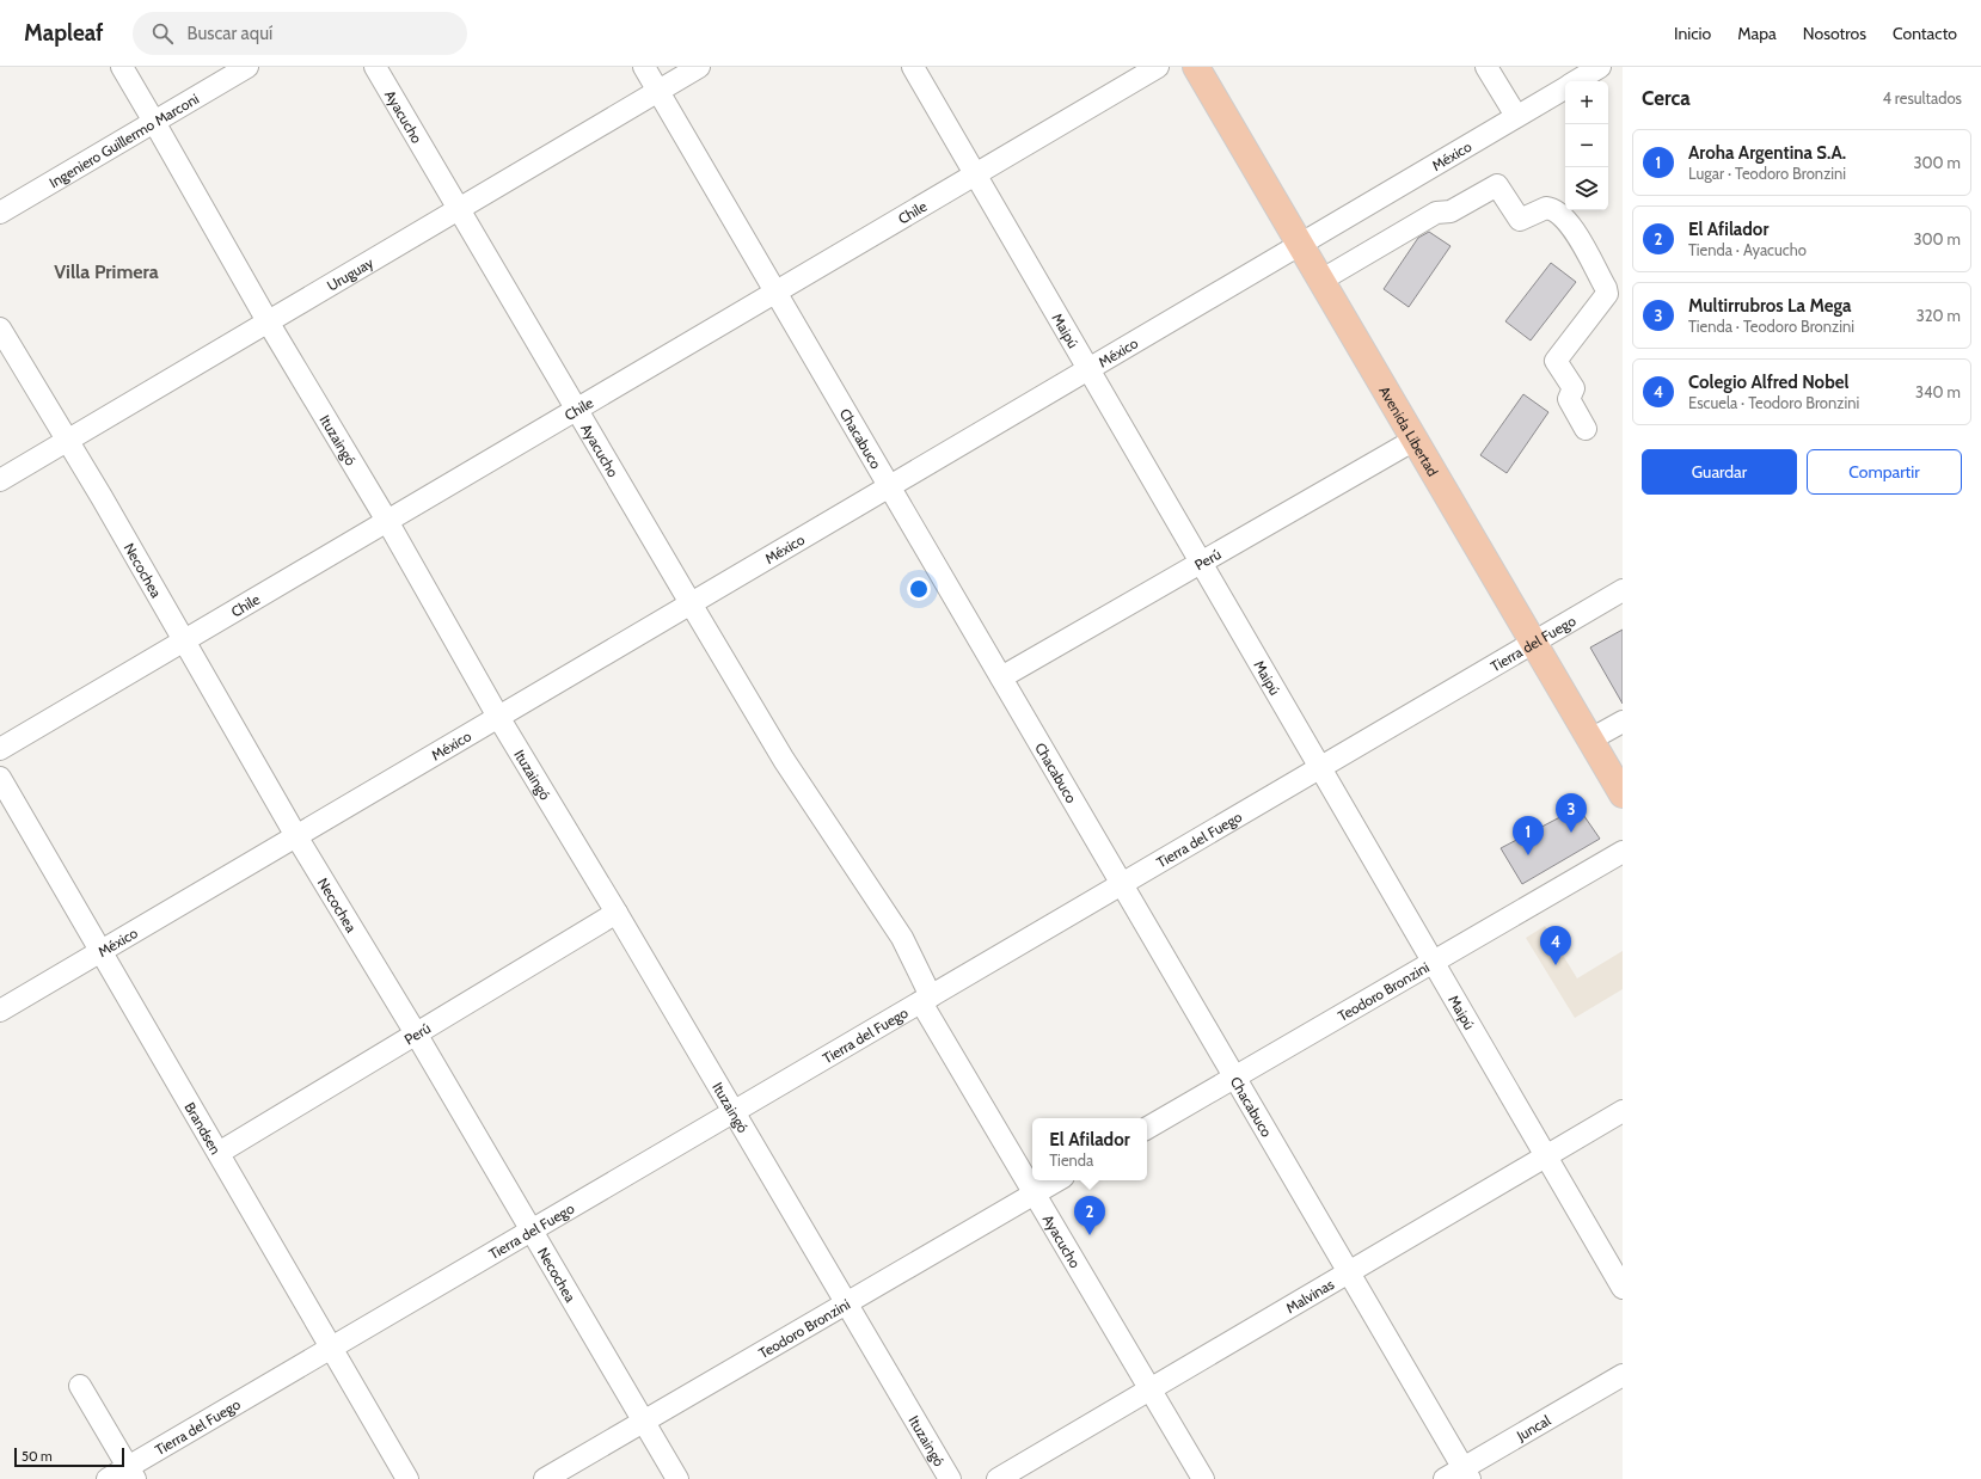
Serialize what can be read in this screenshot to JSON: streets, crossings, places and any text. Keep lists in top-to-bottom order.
{
  "streets": {
    "main road": ["Avenida Libertad"],
    "street": [
      "Ayacucho",
      "Ingeniero Guillermo Marconi",
      "México",
      "Chile",
      "Uruguay",
      "Maipú",
      "Chacabuco",
      "Ituzaingó",
      "Perú",
      "Necochea",
      "Tierra del Fuego",
      "Teodoro Bronzini",
      "Brandsen",
      "Malvinas",
      "Juncal"
    ]
  },
  "crossings": [
    ["Ayacucho", "México"],
    ["Ayacucho", "Chile"],
    ["Ayacucho", "Uruguay"],
    ["Ayacucho", "Tierra del Fuego"],
    ["Ayacucho", "Teodoro Bronzini"],
    ["Ayacucho", "Malvinas"],
    ["Ingeniero Guillermo Marconi", "Ituzaingó"],
    ["México", "Maipú"],
    ["México", "Avenida Libertad"],
    ["México", "Chacabuco"],
    ["México", "Ituzaingó"],
    ["México", "Necochea"],
    ["México", "Brandsen"],
    ["Chile", "Maipú"],
    ["Chile", "Chacabuco"],
    ["Chile", "Ituzaingó"],
    ["Chile", "Necochea"],
    ["Uruguay", "Chacabuco"],
    ["Uruguay", "Ituzaingó"],
    ["Uruguay", "Necochea"],
    ["Maipú", "Perú"],
    ["Maipú", "Tierra del Fuego"],
    ["Maipú", "Teodoro Bronzini"],
    ["Maipú", "Malvinas"],
    ["Avenida Libertad", "Perú"],
    ["Avenida Libertad", "Tierra del Fuego"],
    ["Chacabuco", "Perú"],
    ["Chacabuco", "Tierra del Fuego"],
    ["Chacabuco", "Teodoro Bronzini"],
    ["Chacabuco", "Malvinas"],
    ["Chacabuco", "Juncal"],
    ["Ituzaingó", "Perú"],
    ["Ituzaingó", "Tierra del Fuego"],
    ["Ituzaingó", "Teodoro Bronzini"],
    ["Perú", "Necochea"],
    ["Perú", "Brandsen"],
    ["Necochea", "Tierra del Fuego"],
    ["Necochea", "Teodoro Bronzini"],
    ["Tierra del Fuego", "Brandsen"]
  ],
  "districts": ["Villa Primera"],
  "scale_bar": "50 m",
  "page": {
    "header": "Mapleaf",
    "search": "Buscar aquí",
    "nav": [
      "Inicio",
      "Mapa",
      "Nosotros",
      "Contacto"
    ],
    "heading": ["Cerca", "4 resultados"],
    "map_buttons": ["+", "−"],
    "list": [
      {
        "mark": "1",
        "name": "Aroha Argentina S.A.",
        "note": "Lugar · Teodoro Bronzini",
        "value": "300 m"
      },
      {
        "mark": "2",
        "name": "El Afilador",
        "note": "Tienda · Ayacucho",
        "value": "300 m"
      },
      {
        "mark": "3",
        "name": "Multirrubros La Mega",
        "note": "Tienda · Teodoro Bronzini",
        "value": "320 m"
      },
      {
        "mark": "4",
        "name": "Colegio Alfred Nobel",
        "note": "Escuela · Teodoro Bronzini",
        "value": "340 m"
      }
    ],
    "buttons": ["Guardar", "Compartir"],
    "pins": [
      "3",
      "1",
      "4",
      "2"
    ],
    "popup": ["El Afilador", "Tienda"],
    "scale": "50 m"
  }
}
